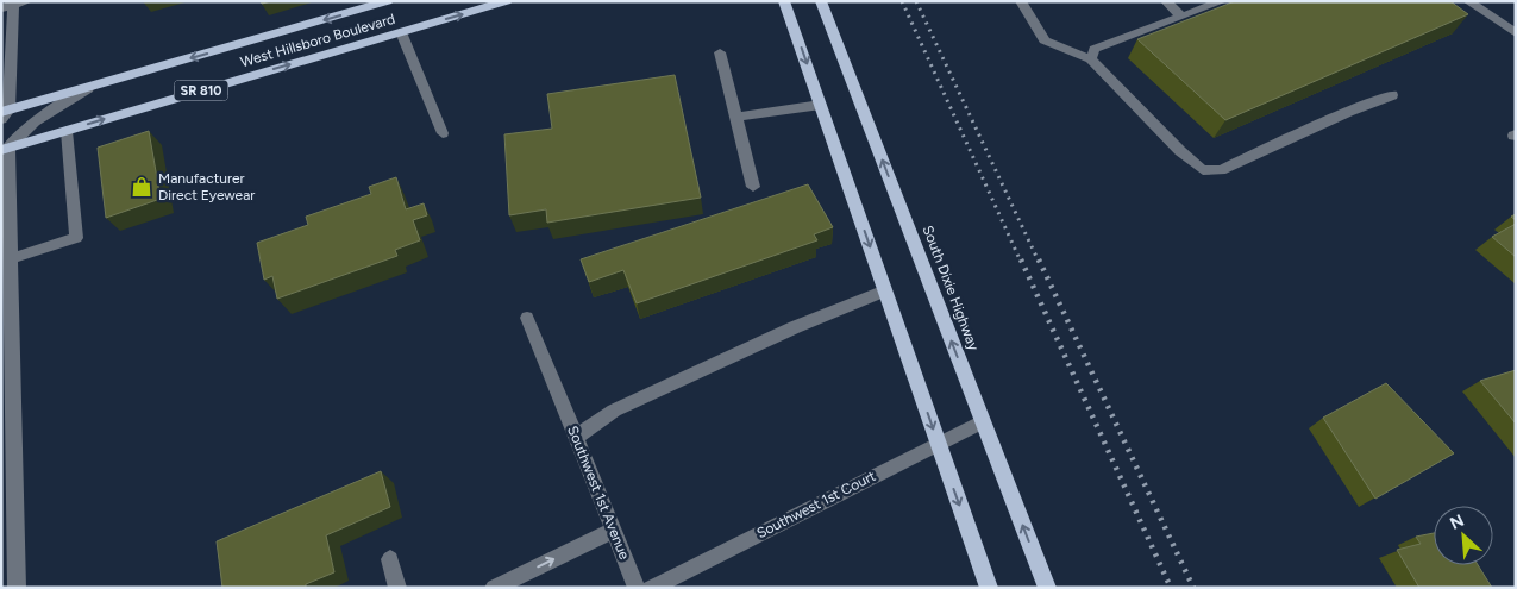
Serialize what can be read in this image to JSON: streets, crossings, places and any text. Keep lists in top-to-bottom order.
{
  "streets": {
    "main road": ["West Hillsboro Boulevard", "SR 810", "South Dixie Highway"],
    "street": ["Southwest 1st Avenue", "Southwest 1st Court"]
  },
  "crossings": [
    ["South Dixie Highway", "Southwest 1st Court"]
  ],
  "places": {
    "shop": ["Manufacturer Direct Eyewear"]
  },
  "north": "top left"
}
